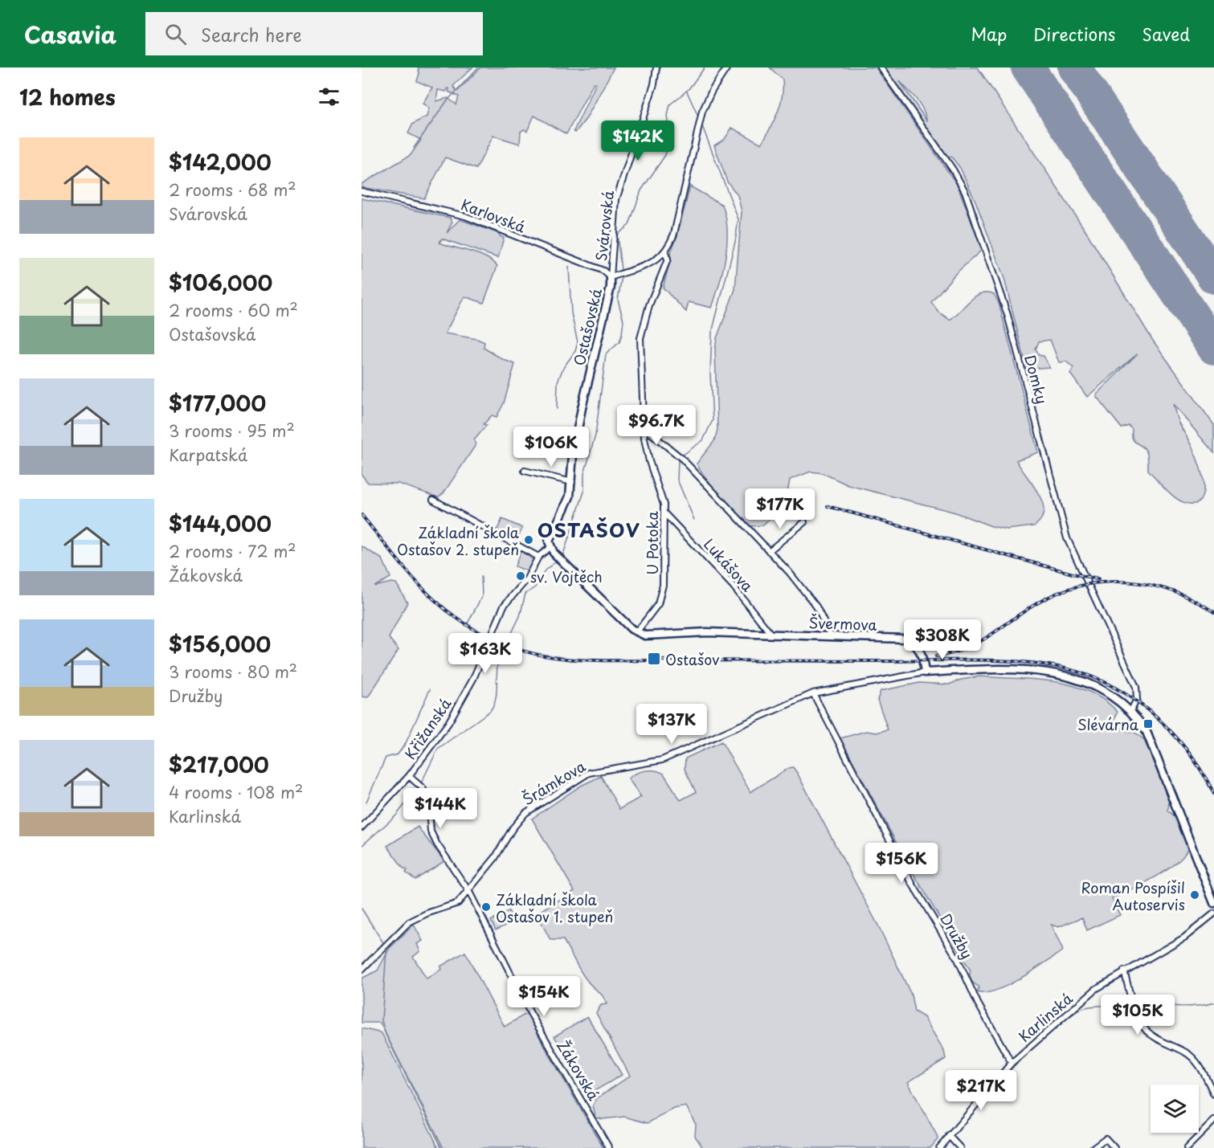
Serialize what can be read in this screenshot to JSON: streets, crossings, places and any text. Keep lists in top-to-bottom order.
{
  "streets": {
    "street": [
      "Karlovská",
      "Svárovská",
      "Ostašovská",
      "Domky",
      "U Potoka",
      "Lukášova",
      "Švermova",
      "Křižanská",
      "Šrámkova",
      "Družby",
      "Karlinská",
      "Žákovská"
    ]
  },
  "crossings": [
    ["Karlovská", "Svárovská"],
    ["Karlovská", "Ostašovská"],
    ["Svárovská", "Ostašovská"],
    ["Ostašovská", "U Potoka"],
    ["Ostašovská", "Švermova"],
    ["Ostašovská", "Křižanská"],
    ["U Potoka", "Lukášova"],
    ["U Potoka", "Švermova"],
    ["Lukášova", "Švermova"],
    ["Švermova", "Křižanská"],
    ["Švermova", "Šrámkova"],
    ["Křižanská", "Žákovská"],
    ["Šrámkova", "Družby"],
    ["Šrámkova", "Žákovská"],
    ["Družby", "Karlinská"]
  ],
  "districts": ["OSTAŠOV"],
  "places": {
    "other": [
      "Základní škola Ostašov 2. stupeň",
      "sv. Vojtěch",
      "Roman Pospíšil Autoservis",
      "Základní škola Ostašov 1. stupeň"
    ],
    "transit": ["Ostašov", "Slévárna"]
  },
  "page": {
    "header": "Casavia",
    "search": "Search here",
    "nav": ["Map", "Directions", "Saved"],
    "heading": "12 homes",
    "price": [
      "$142K",
      "$96.7K",
      "$106K",
      "$177K",
      "$308K",
      "$163K",
      "$137K",
      "$144K",
      "$156K",
      "$154K",
      "$105K",
      "$217K"
    ],
    "list": [
      {
        "name": "$142,000",
        "note": "2 rooms · 68 m² · Svárovská"
      },
      {
        "name": "$106,000",
        "note": "2 rooms · 60 m² · Ostašovská"
      },
      {
        "name": "$177,000",
        "note": "3 rooms · 95 m² · Karpatská"
      },
      {
        "name": "$144,000",
        "note": "2 rooms · 72 m² · Žákovská"
      },
      {
        "name": "$156,000",
        "note": "3 rooms · 80 m² · Družby"
      },
      {
        "name": "$217,000",
        "note": "4 rooms · 108 m² · Karlinská"
      }
    ]
  }
}
